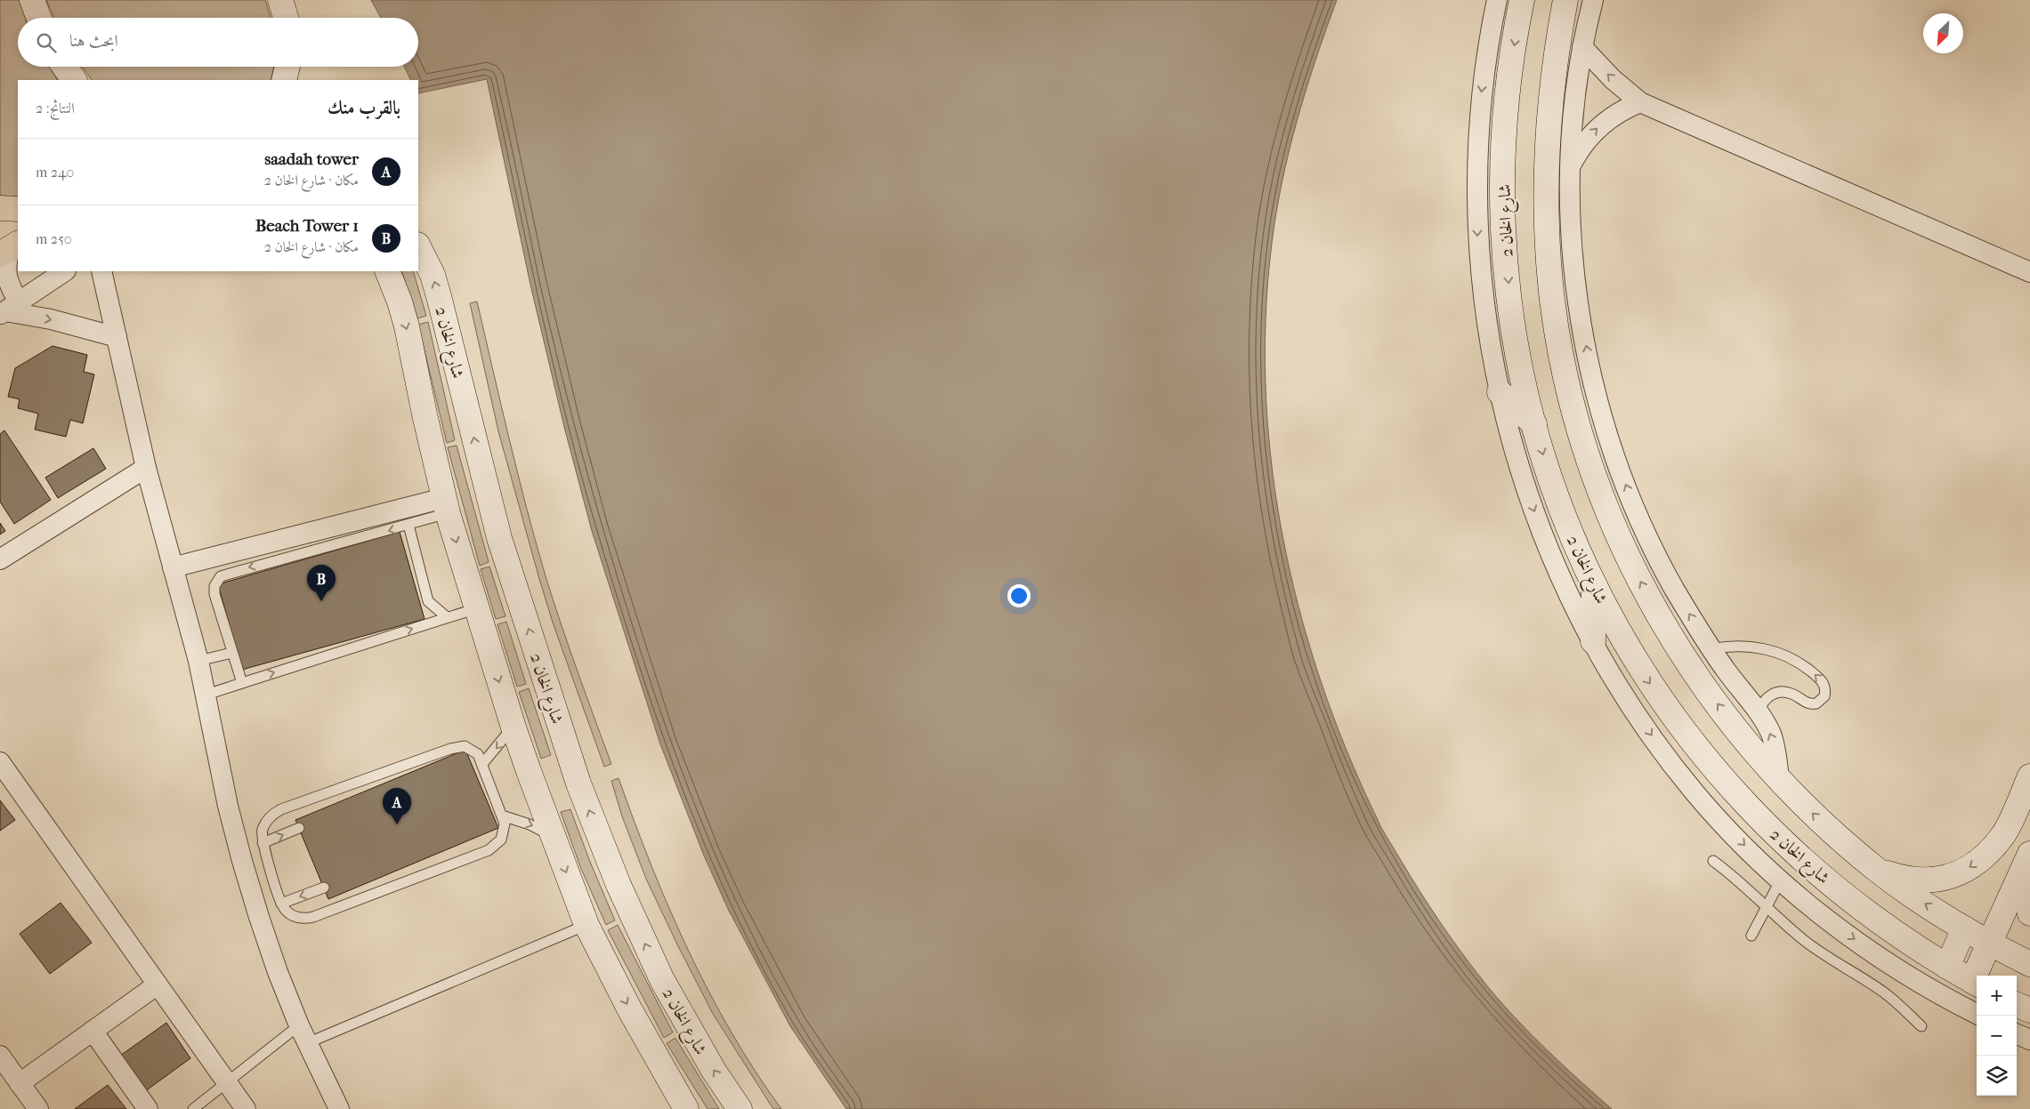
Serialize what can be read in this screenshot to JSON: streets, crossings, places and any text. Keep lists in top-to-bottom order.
{
  "streets": {
    "street": ["شارع الخان 2"]
  },
  "north": "bottom left",
  "page": {
    "search": "ابحث هنا",
    "heading": ["بالقرب منك", "النتائج: 2"],
    "list": [
      {
        "mark": "A",
        "name": "saadah tower",
        "note": "مكان · شارع الخان 2",
        "value": "240 m"
      },
      {
        "mark": "B",
        "name": "Beach Tower 1",
        "note": "مكان · شارع الخان 2",
        "value": "250 m"
      }
    ],
    "pins": ["B", "A"],
    "map_buttons": ["+", "−"]
  }
}
